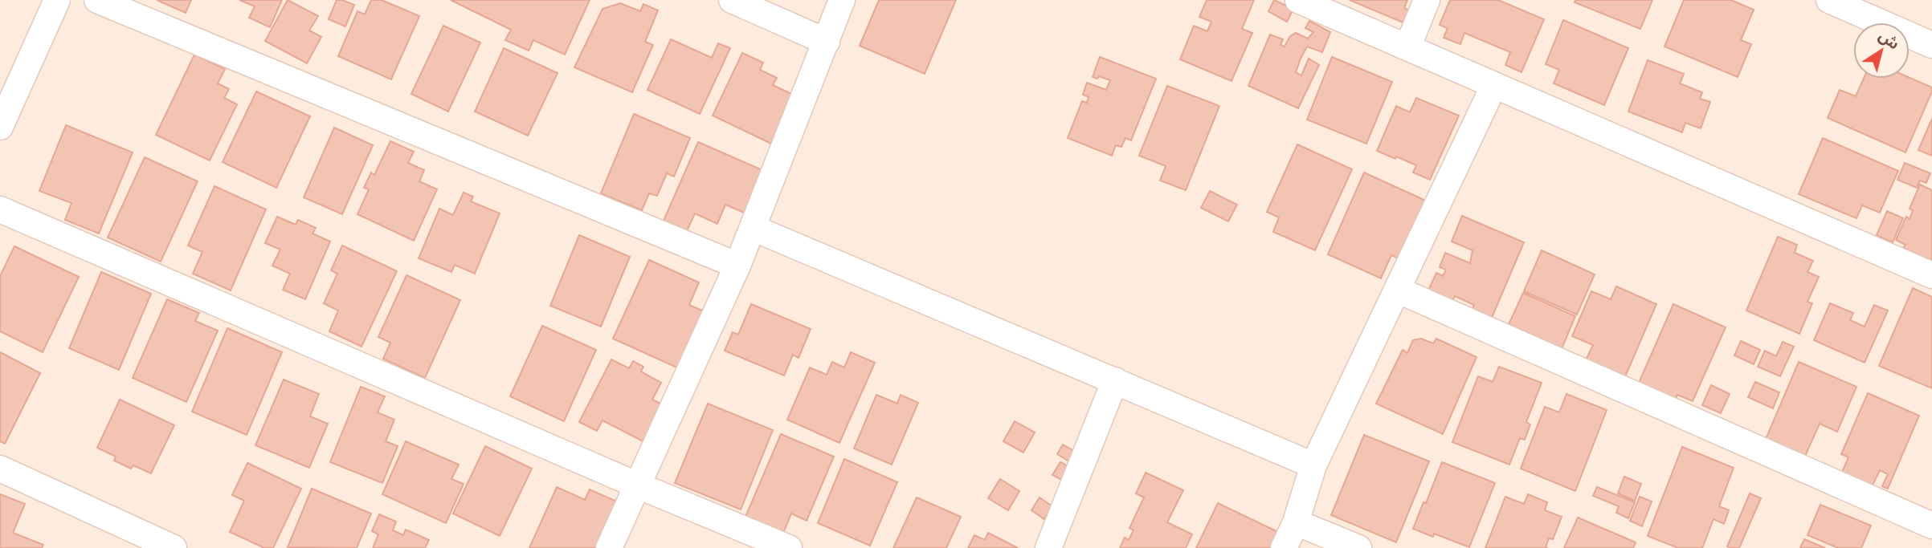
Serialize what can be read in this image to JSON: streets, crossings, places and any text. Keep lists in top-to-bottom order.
{
  "north": "top right"
}
